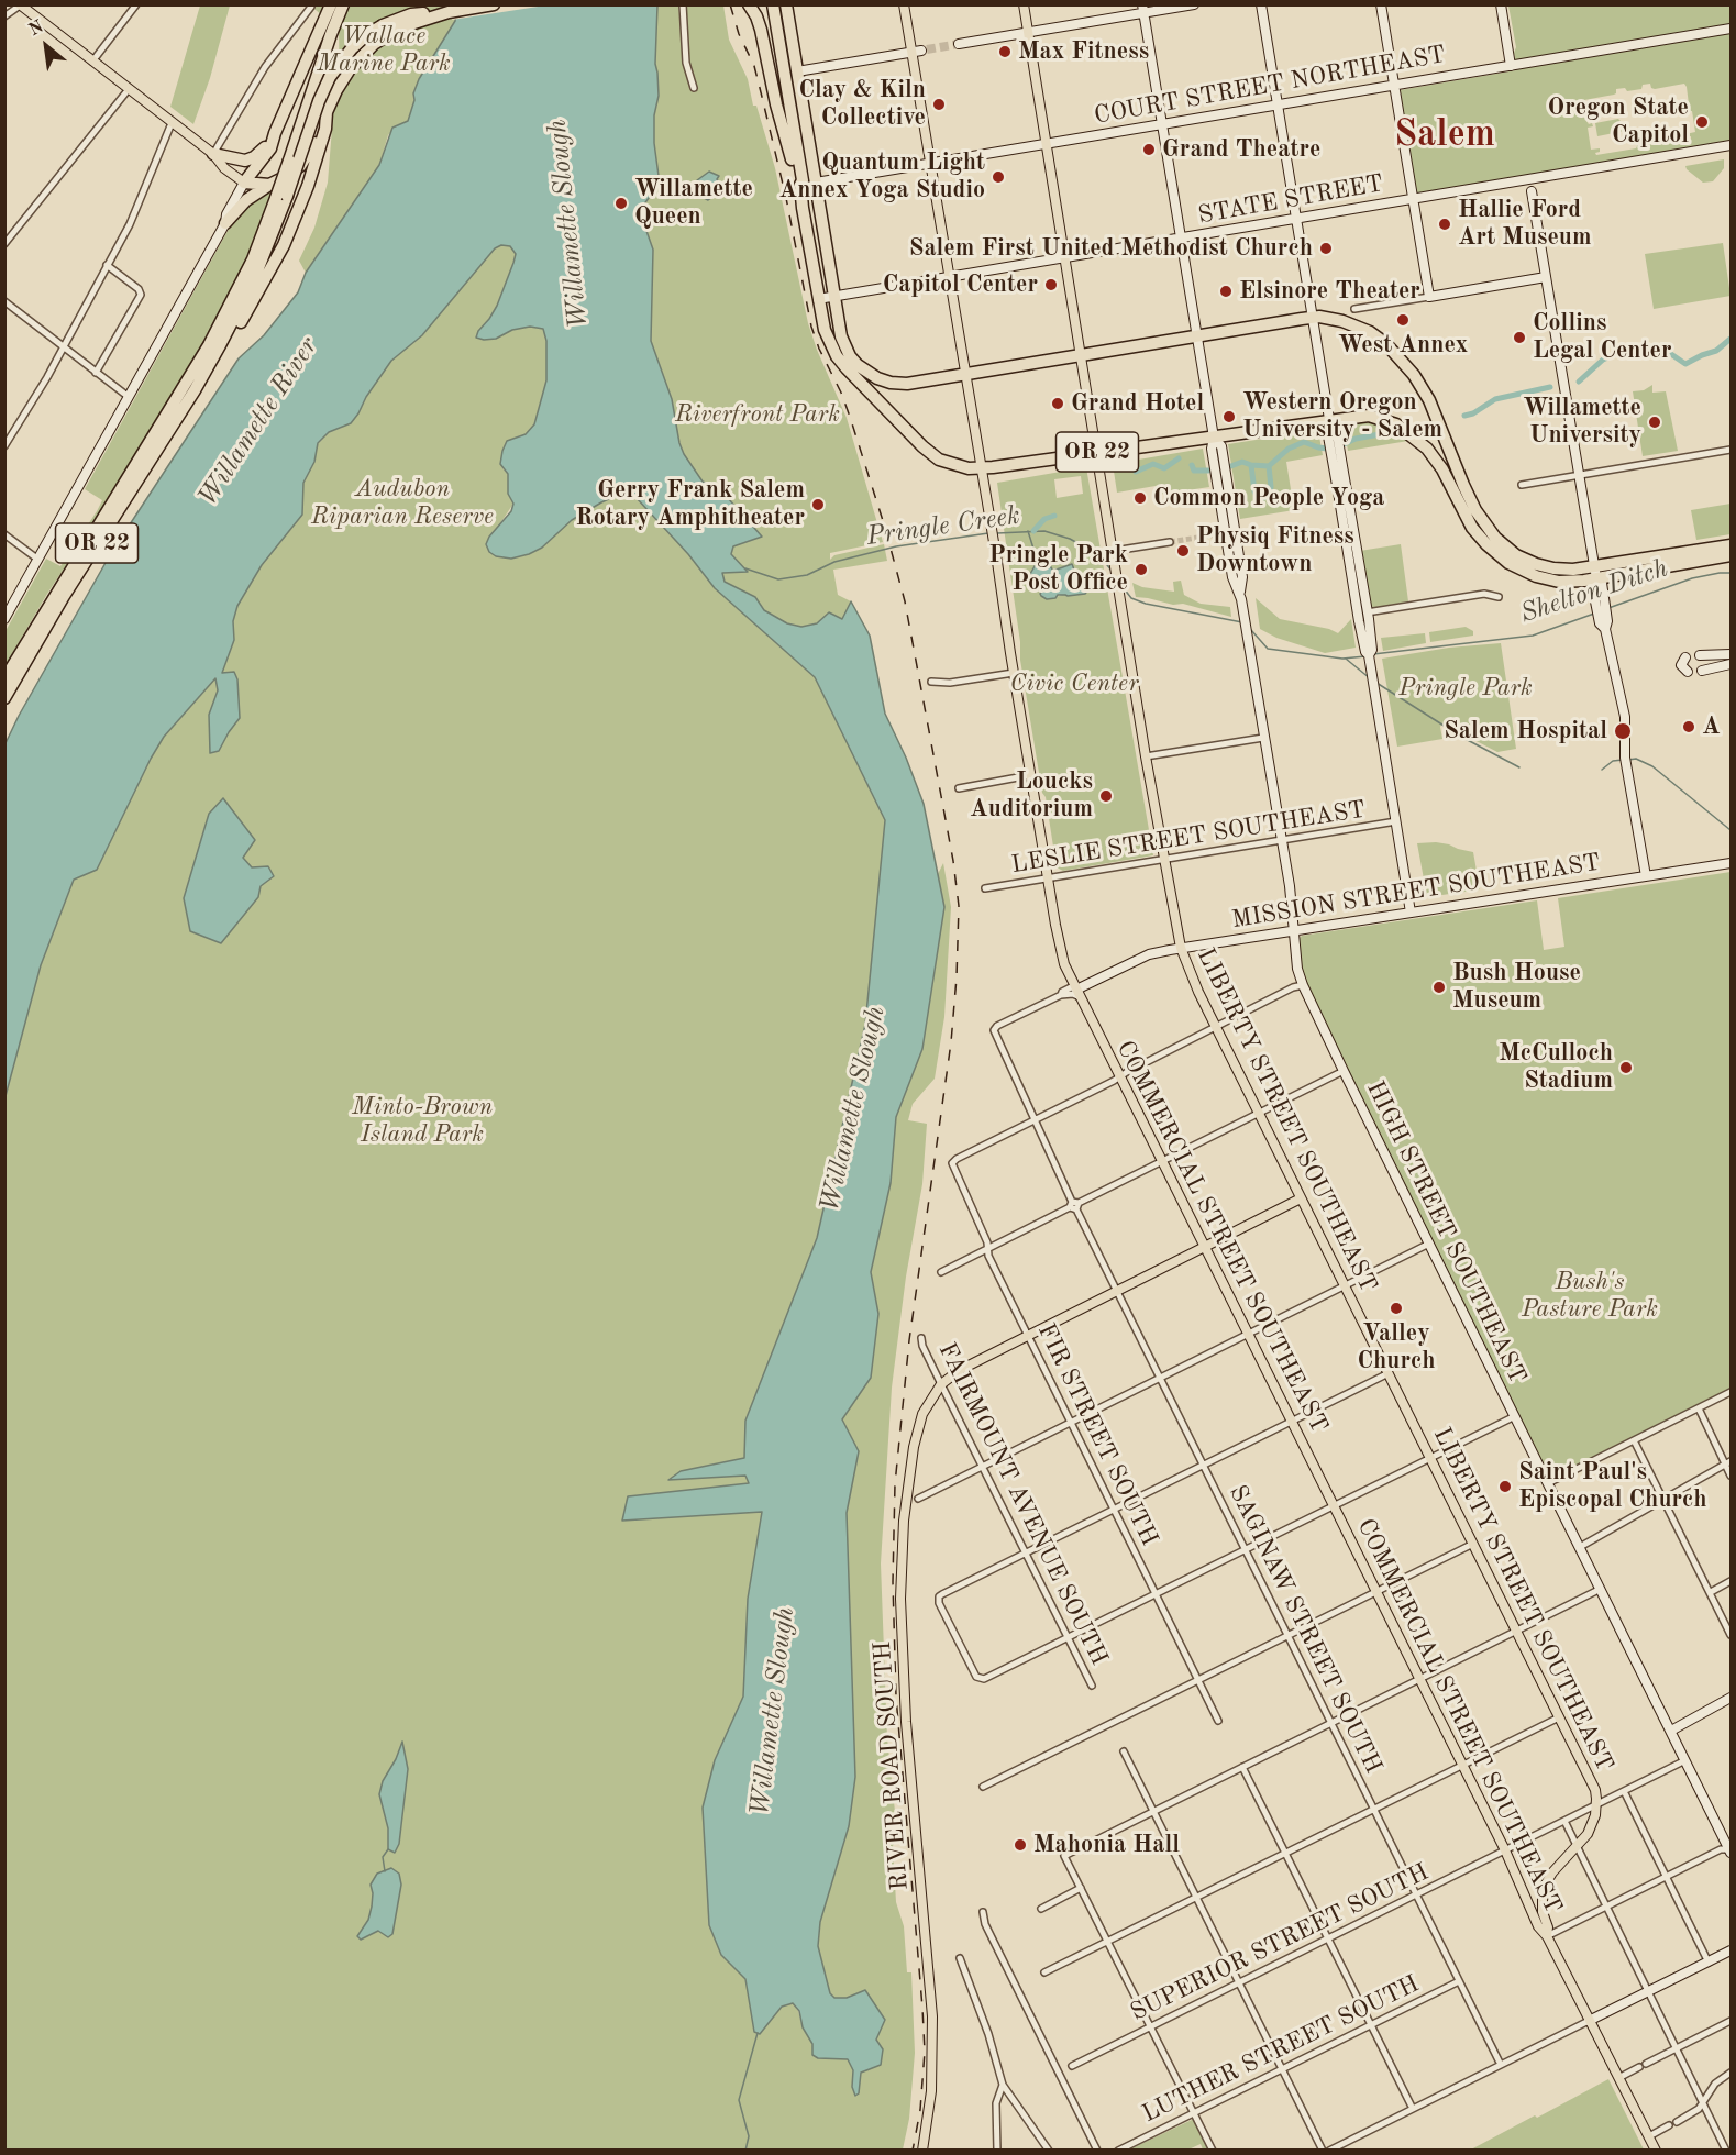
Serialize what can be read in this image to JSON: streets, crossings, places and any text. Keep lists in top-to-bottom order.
{
  "streets": {
    "highway": ["OR 22"],
    "main road": ["LIBERTY STREET SOUTHEAST", "COMMERCIAL STREET SOUTHEAST", "RIVER ROAD SOUTH"],
    "street": [
      "COURT STREET NORTHEAST",
      "STATE STREET",
      "LESLIE STREET SOUTHEAST",
      "MISSION STREET SOUTHEAST",
      "HIGH STREET SOUTHEAST",
      "FIR STREET SOUTH",
      "FAIRMOUNT AVENUE SOUTH",
      "SAGINAW STREET SOUTH",
      "SUPERIOR STREET SOUTH",
      "LUTHER STREET SOUTH"
    ]
  },
  "crossings": [
    ["COURT STREET NORTHEAST", "OR 22"],
    ["COURT STREET NORTHEAST", "LIBERTY STREET SOUTHEAST"],
    ["COURT STREET NORTHEAST", "HIGH STREET SOUTHEAST"],
    ["STATE STREET", "OR 22"],
    ["STATE STREET", "LIBERTY STREET SOUTHEAST"],
    ["STATE STREET", "HIGH STREET SOUTHEAST"],
    ["OR 22", "LIBERTY STREET SOUTHEAST"],
    ["OR 22", "HIGH STREET SOUTHEAST"],
    ["OR 22", "COMMERCIAL STREET SOUTHEAST"],
    ["LESLIE STREET SOUTHEAST", "LIBERTY STREET SOUTHEAST"],
    ["LESLIE STREET SOUTHEAST", "HIGH STREET SOUTHEAST"],
    ["LESLIE STREET SOUTHEAST", "COMMERCIAL STREET SOUTHEAST"],
    ["MISSION STREET SOUTHEAST", "LIBERTY STREET SOUTHEAST"],
    ["MISSION STREET SOUTHEAST", "HIGH STREET SOUTHEAST"],
    ["MISSION STREET SOUTHEAST", "COMMERCIAL STREET SOUTHEAST"],
    ["MISSION STREET SOUTHEAST", "SAGINAW STREET SOUTH"],
    ["LIBERTY STREET SOUTHEAST", "COMMERCIAL STREET SOUTHEAST"],
    ["LIBERTY STREET SOUTHEAST", "SUPERIOR STREET SOUTH"],
    ["HIGH STREET SOUTHEAST", "SUPERIOR STREET SOUTH"],
    ["COMMERCIAL STREET SOUTHEAST", "SAGINAW STREET SOUTH"],
    ["COMMERCIAL STREET SOUTHEAST", "SUPERIOR STREET SOUTH"],
    ["FIR STREET SOUTH", "SAGINAW STREET SOUTH"],
    ["FAIRMOUNT AVENUE SOUTH", "RIVER ROAD SOUTH"],
    ["SAGINAW STREET SOUTH", "SUPERIOR STREET SOUTH"],
    ["SAGINAW STREET SOUTH", "LUTHER STREET SOUTH"]
  ],
  "districts": ["Salem"],
  "water": [
    "Willamette Slough",
    "Willamette River",
    "Pringle Creek",
    "Shelton Ditch"
  ],
  "parks": [
    "Wallace Marine Park",
    "Riverfront Park",
    "Audubon Riparian Reserve",
    "Civic Center",
    "Pringle Park",
    "Minto-Brown Island Park",
    "Bush's Pasture Park"
  ],
  "places": [
    "Max Fitness",
    "Clay & Kiln Collective",
    "Oregon State Capitol",
    "Grand Theatre",
    "Quantum Light Annex Yoga Studio",
    "Willamette Queen",
    "Hallie Ford Art Museum",
    "Salem First United Methodist Church",
    "Capitol Center",
    "Elsinore Theater",
    "West Annex",
    "Collins Legal Center",
    "Grand Hotel",
    "Western Oregon University - Salem",
    "Willamette University",
    "Common People Yoga",
    "Gerry Frank Salem Rotary Amphitheater",
    "Physiq Fitness Downtown",
    "Pringle Park Post Office",
    "A",
    "Salem Hospital",
    "Loucks Auditorium",
    "Bush House Museum",
    "McCulloch Stadium",
    "Valley Church",
    "Saint Paul's Episcopal Church",
    "Mahonia Hall"
  ],
  "north": "top left"
}
